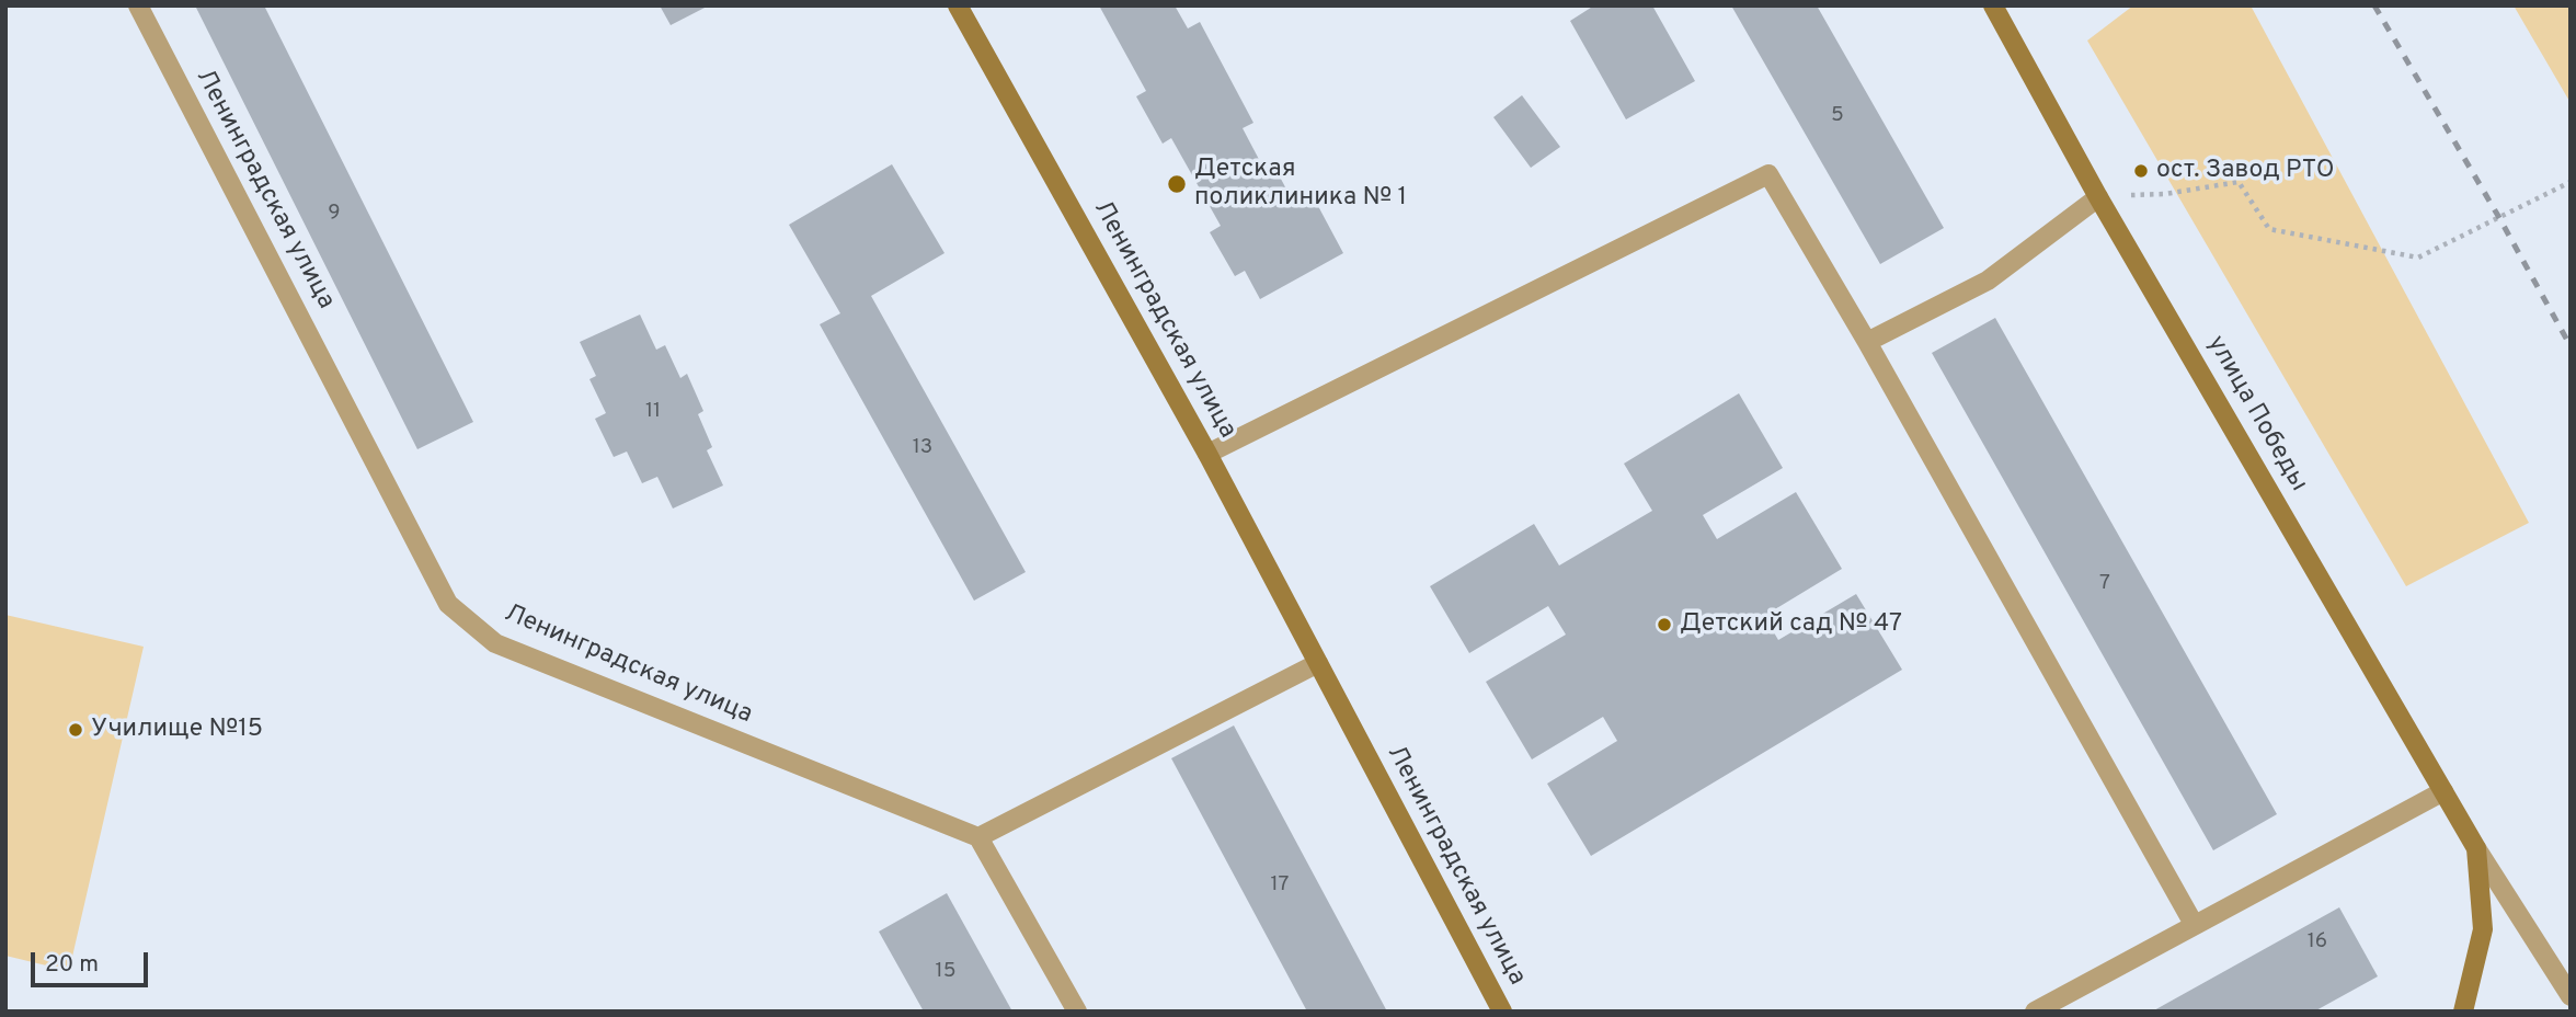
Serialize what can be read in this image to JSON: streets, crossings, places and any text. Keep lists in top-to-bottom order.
{
  "streets": {
    "street": ["Ленинградская улица", "улица Победы"]
  },
  "places": [
    "ост. Завод РТО",
    "Детская поликлиника № 1",
    "Детский сад № 47",
    "Училище №15"
  ],
  "house_numbers": [
    "5",
    "9",
    "11",
    "13",
    "7",
    "17",
    "16",
    "15"
  ],
  "scale_bar": "20 m"
}
